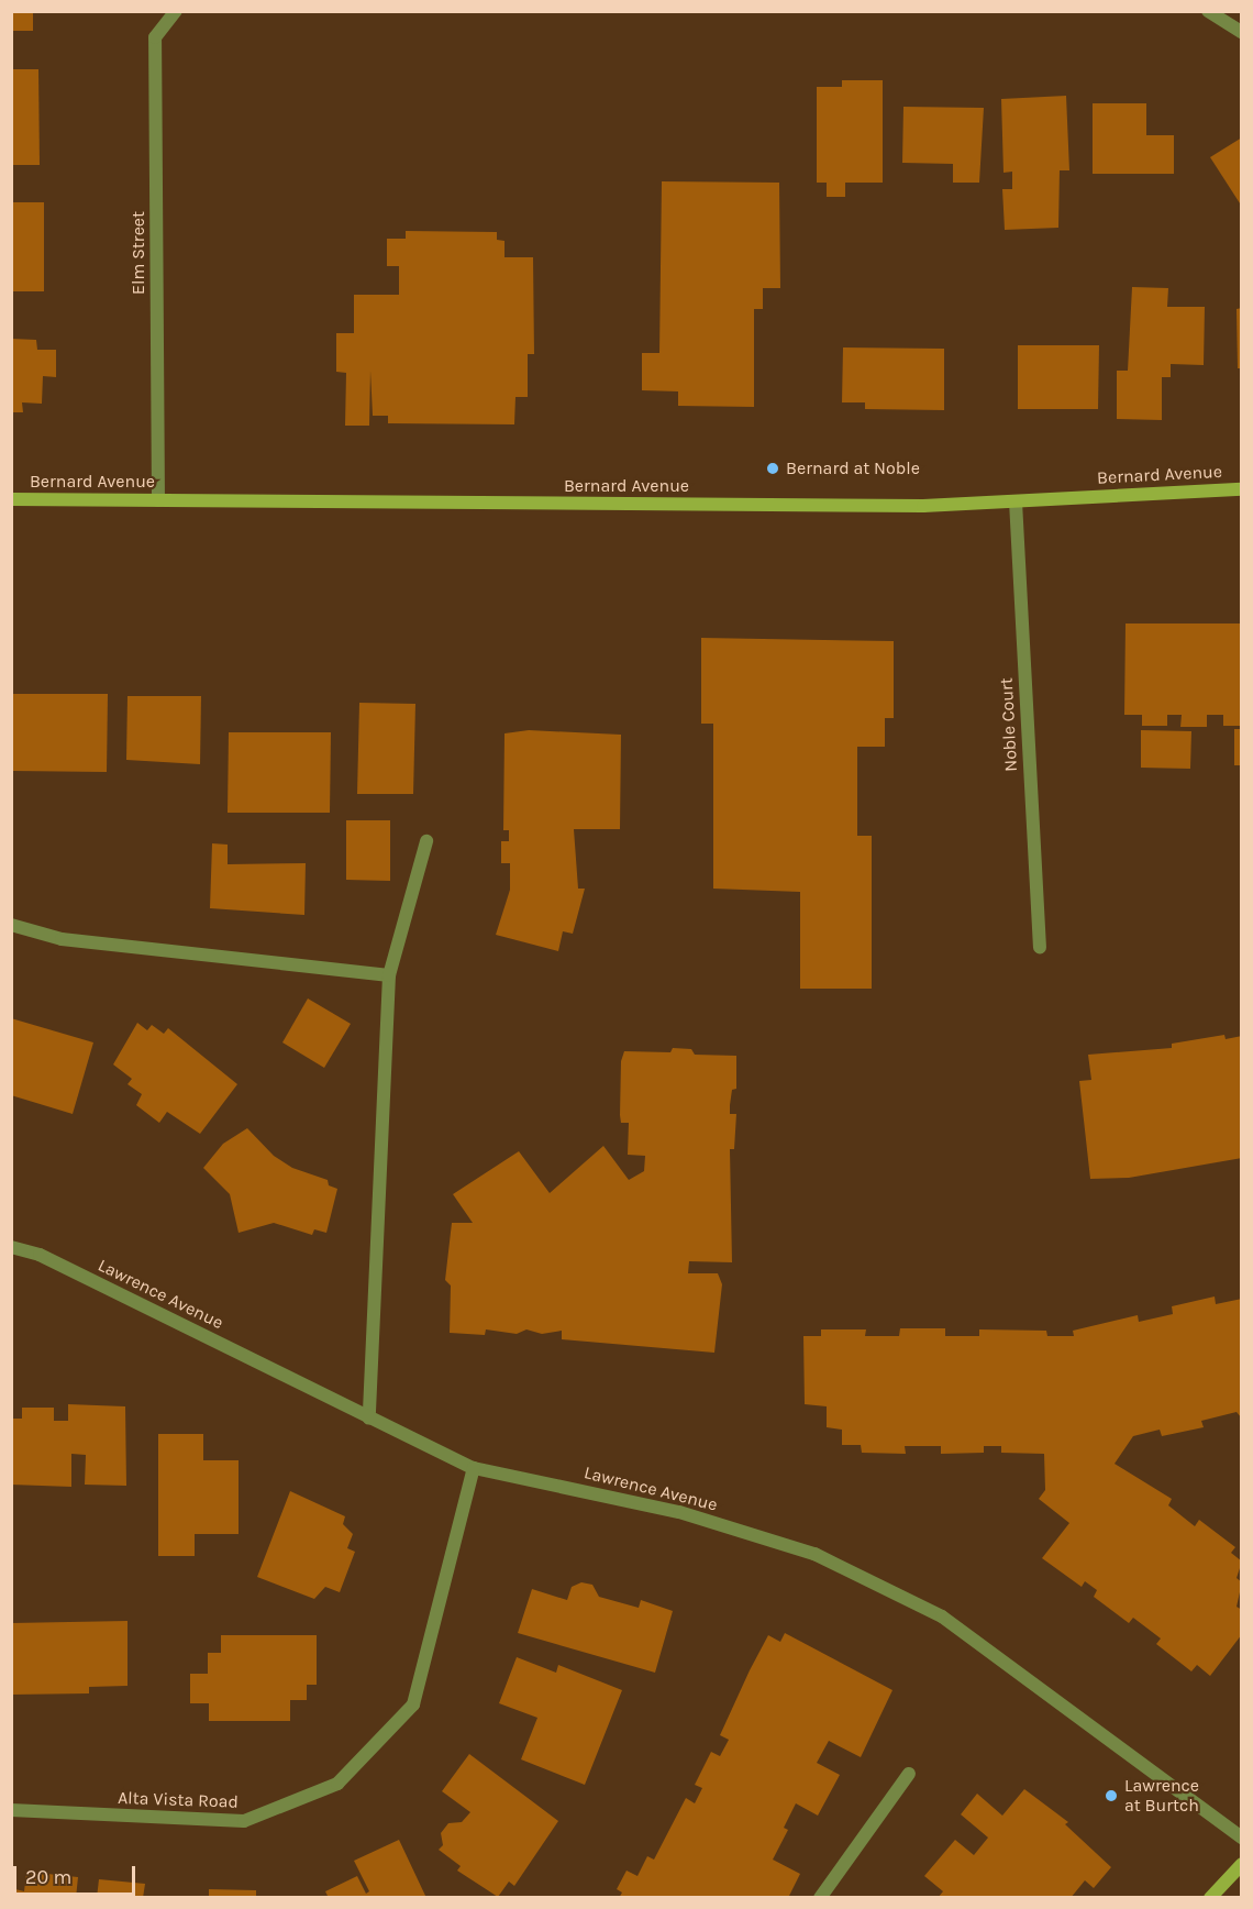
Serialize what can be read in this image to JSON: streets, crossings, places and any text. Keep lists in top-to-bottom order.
{
  "streets": {
    "street": [
      "Elm Street",
      "Bernard Avenue",
      "Noble Court",
      "Lawrence Avenue",
      "Alta Vista Road"
    ]
  },
  "crossings": [
    ["Elm Street", "Bernard Avenue"],
    ["Bernard Avenue", "Noble Court"],
    ["Lawrence Avenue", "Alta Vista Road"]
  ],
  "places": ["Bernard at Noble", "Lawrence at Burtch"],
  "scale_bar": "20 m"
}
